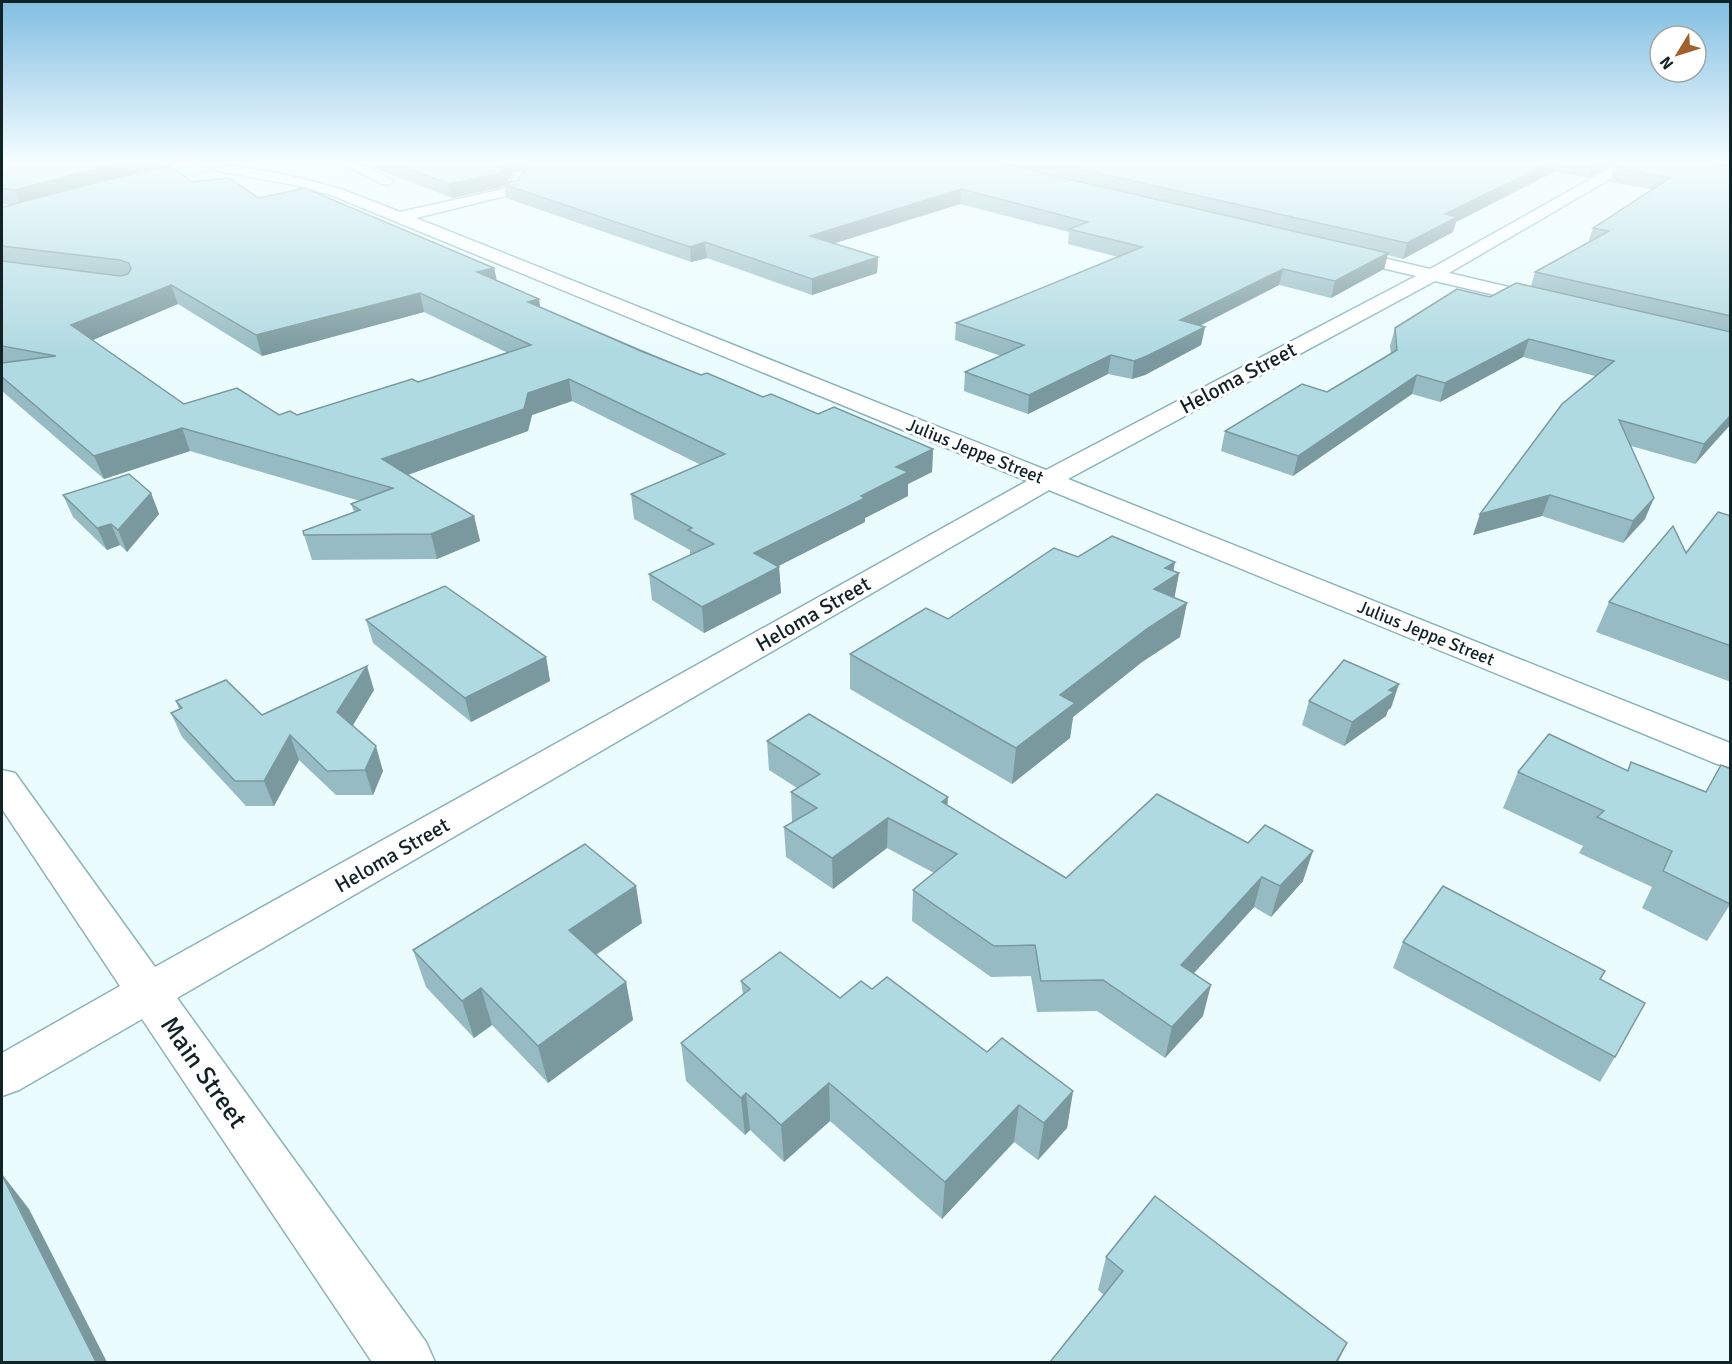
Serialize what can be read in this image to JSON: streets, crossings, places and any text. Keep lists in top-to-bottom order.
{
  "streets": {
    "street": ["Heloma Street", "Julius Jeppe Street", "Main Street"]
  },
  "crossings": [
    ["Heloma Street", "Julius Jeppe Street"],
    ["Heloma Street", "Main Street"]
  ],
  "north": "bottom left"
}
